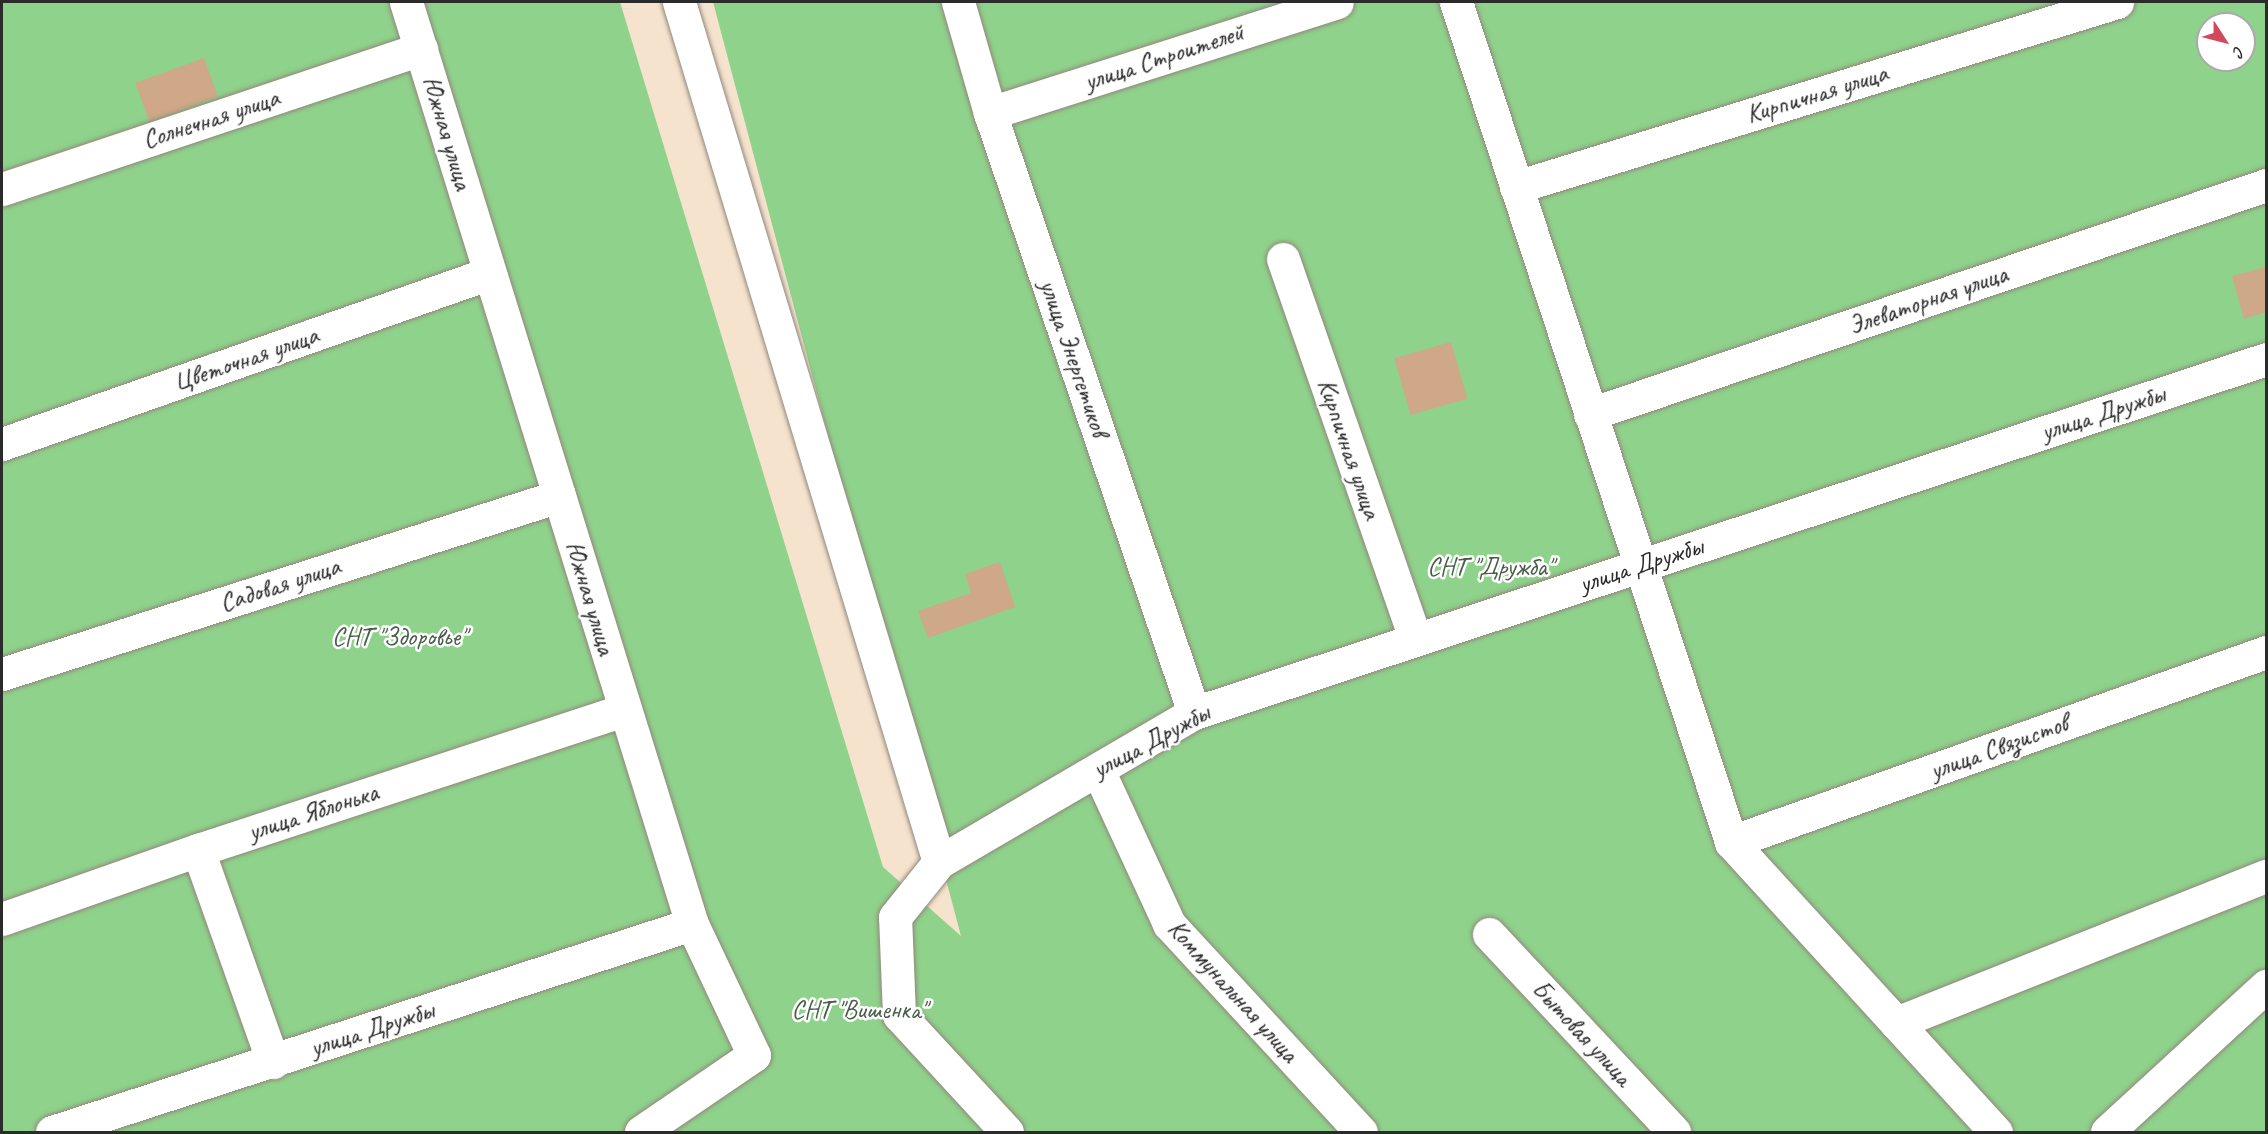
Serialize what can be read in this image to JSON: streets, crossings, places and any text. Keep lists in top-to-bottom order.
{
  "streets": {
    "street": [
      "улица Строителей",
      "Кирпичная улица",
      "Солнечная улица",
      "Южная улица",
      "Элеваторная улица",
      "улица Энергетиков",
      "Цветочная улица",
      "улица Дружбы",
      "Садовая улица",
      "улица Связистов",
      "улица Яблонька",
      "Коммунальная улица",
      "Бытовая улица"
    ]
  },
  "crossings": [
    ["улица Строителей", "улица Энергетиков"],
    ["Кирпичная улица", "улица Дружбы"],
    ["Солнечная улица", "Южная улица"],
    ["Южная улица", "Цветочная улица"],
    ["Южная улица", "улица Дружбы"],
    ["Южная улица", "Садовая улица"],
    ["Южная улица", "улица Яблонька"],
    ["улица Энергетиков", "улица Дружбы"],
    ["улица Дружбы", "Коммунальная улица"]
  ],
  "parks": ["СНТ \"Дружба\"", "СНТ \"Здоровье\"", "СНТ \"Вишенка\""],
  "north": "bottom right"
}
